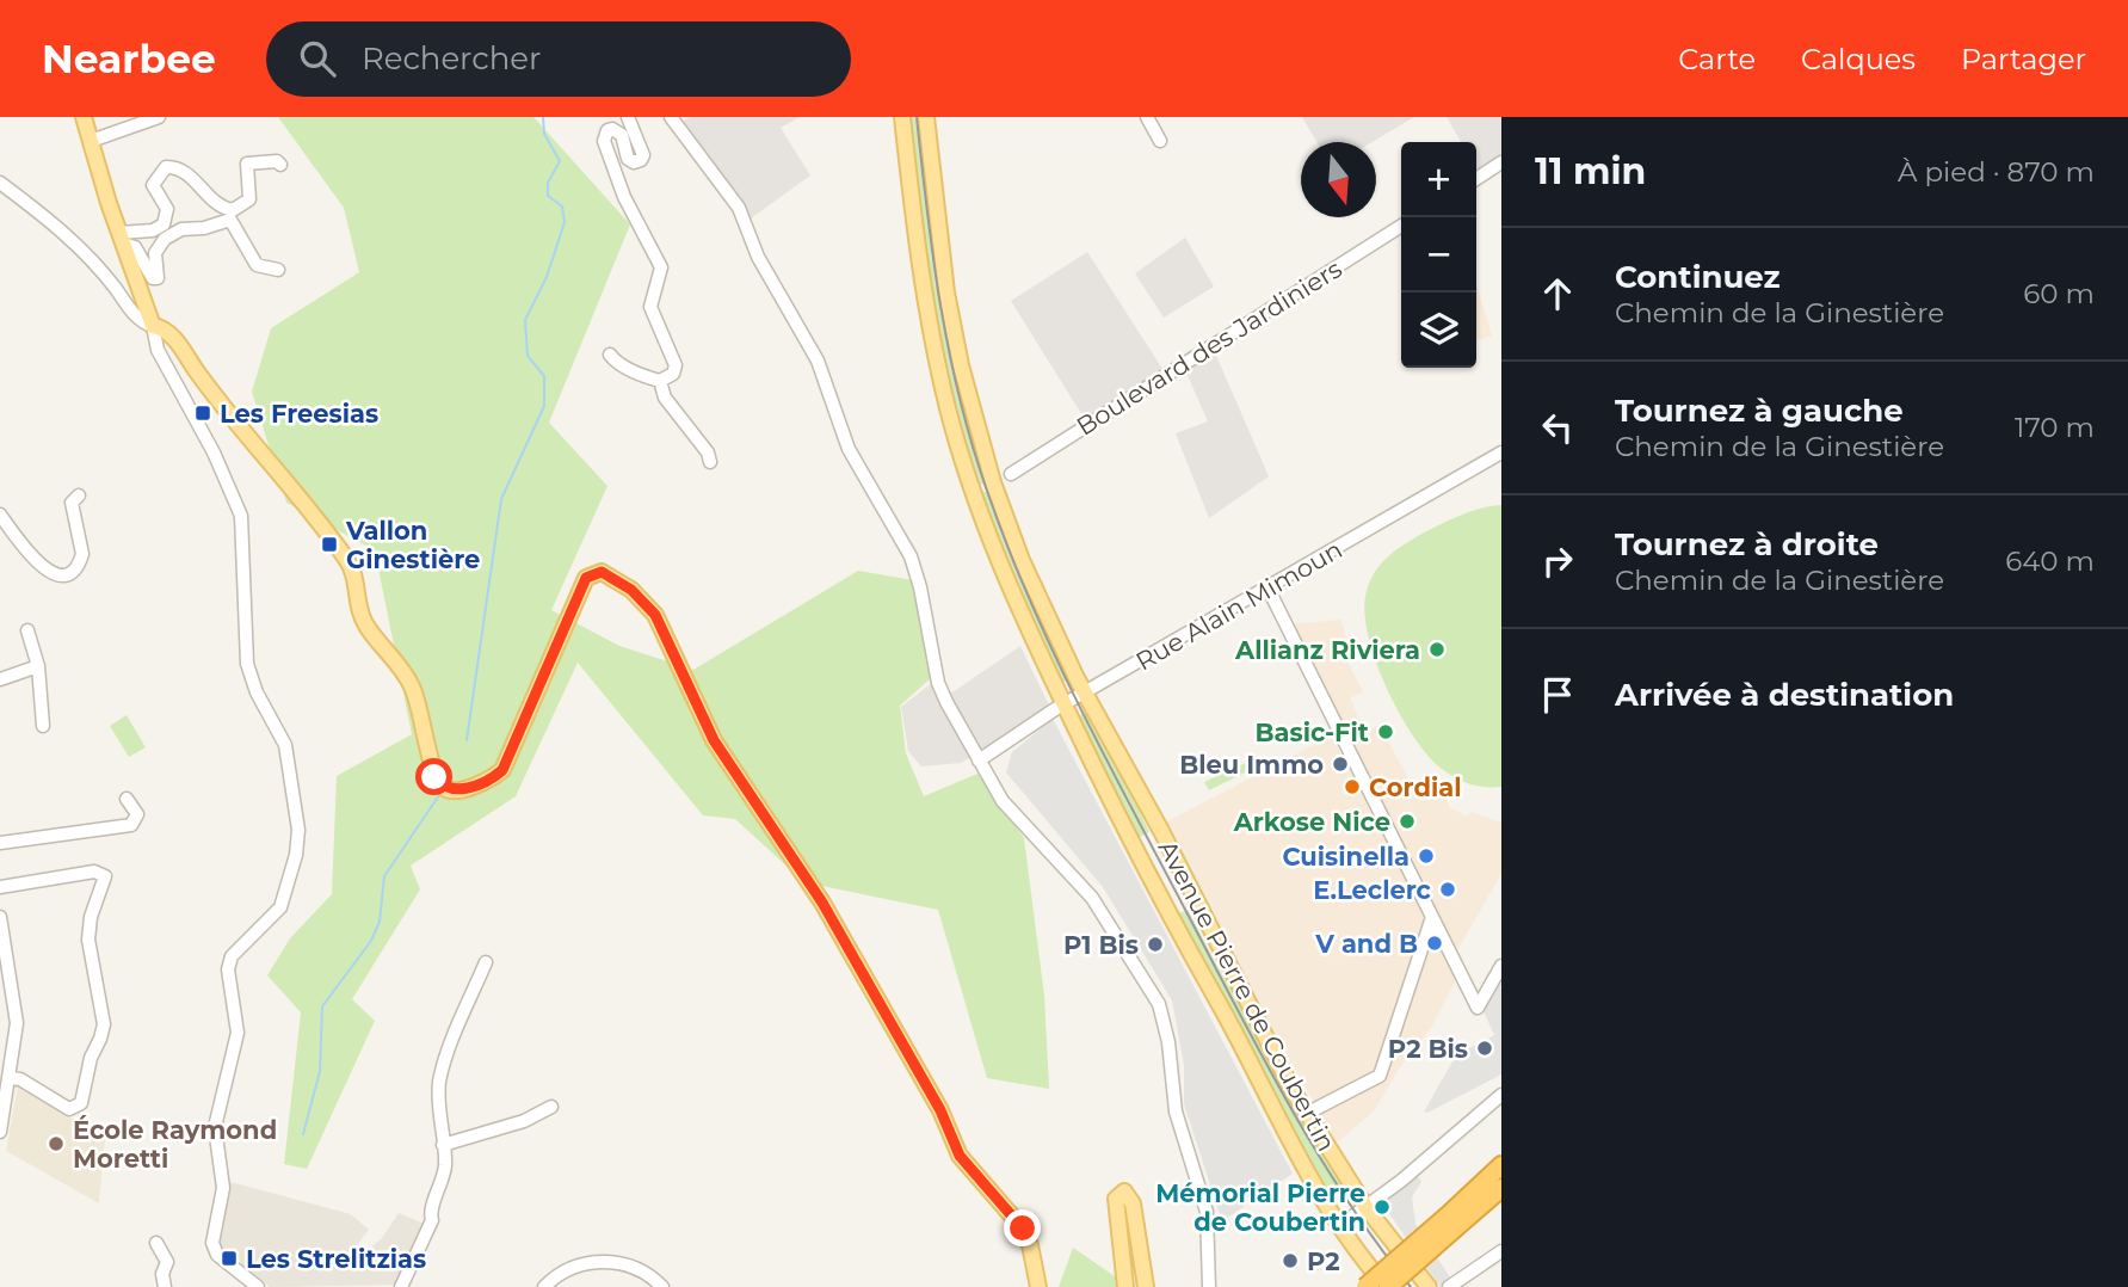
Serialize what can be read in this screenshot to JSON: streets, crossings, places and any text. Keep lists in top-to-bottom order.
{
  "streets": {
    "main road": ["Avenue Pierre de Coubertin"],
    "street": ["Boulevard des Jardiniers", "Rue Alain Mimoun"]
  },
  "crossings": [
    ["Rue Alain Mimoun", "Avenue Pierre de Coubertin"]
  ],
  "places": {
    "transit": ["Les Freesias", "Vallon Ginestière", "Les Strelitzias"],
    "other": [
      "Allianz Riviera",
      "Basic-Fit",
      "Bleu Immo",
      "Cordial",
      "Arkose Nice",
      "Cuisinella",
      "E.Leclerc",
      "V and B",
      "P1 Bis",
      "P2 Bis",
      "École Raymond Moretti",
      "Mémorial Pierre de Coubertin",
      "P2"
    ]
  },
  "north": "bottom",
  "page": {
    "header": "Nearbee",
    "search": "Rechercher",
    "nav": ["Carte", "Calques", "Partager"],
    "heading": ["11 min", "À pied · 870 m"],
    "map_buttons": ["+", "−"],
    "list": [
      ["Continuez", "Chemin de la Ginestière", "60 m"],
      ["Tournez à gauche", "Chemin de la Ginestière", "170 m"],
      ["Tournez à droite", "Chemin de la Ginestière", "640 m"],
      "Arrivée à destination"
    ]
  }
}
